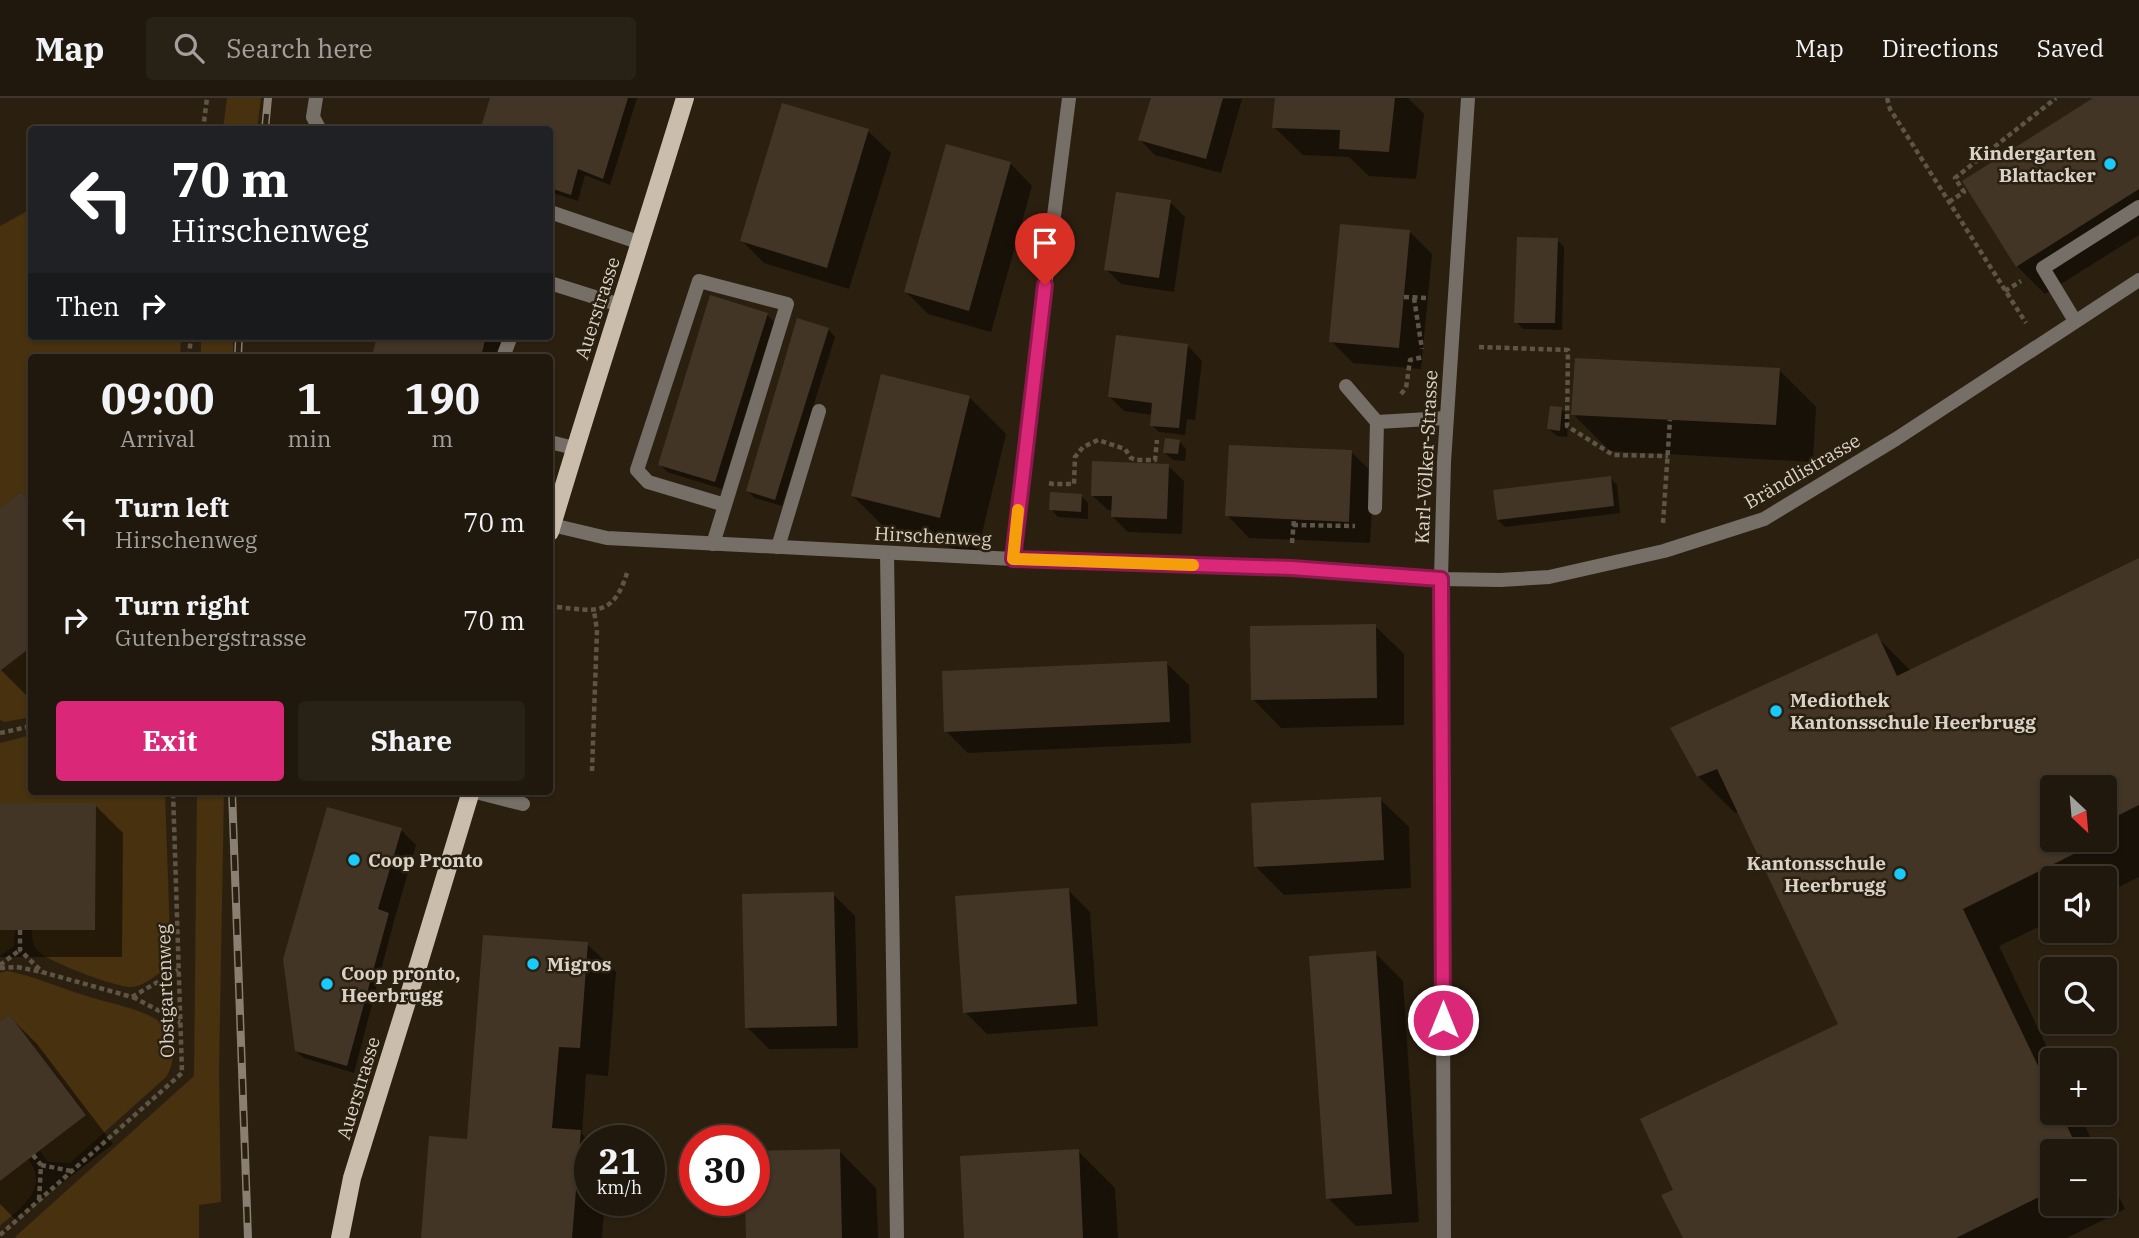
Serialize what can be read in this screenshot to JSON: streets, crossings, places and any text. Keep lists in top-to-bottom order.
{
  "streets": {
    "main road": ["Auerstrasse"],
    "street": ["Karl-Völker-Strasse", "Brändlistrasse", "Hirschenweg"],
    "path": ["Obstgartenweg"]
  },
  "crossings": [
    ["Karl-Völker-Strasse", "Brändlistrasse"],
    ["Karl-Völker-Strasse", "Hirschenweg"],
    ["Brändlistrasse", "Hirschenweg"]
  ],
  "places": [
    "Kindergarten Blattacker",
    "Mediothek Kantonsschule Heerbrugg",
    "Coop Pronto",
    "Kantonsschule Heerbrugg",
    "Migros",
    "Coop pronto, Heerbrugg"
  ],
  "north": "bottom right",
  "page": {
    "header": "Map",
    "search": "Search here",
    "nav": ["Map", "Directions", "Saved"],
    "turn": ["70 m", "Hirschenweg"],
    "then": "Then",
    "eta": [
      "09:00",
      "Arrival",
      "1",
      "min",
      "190",
      "m"
    ],
    "list": [
      {
        "name": "Turn left",
        "note": "Hirschenweg",
        "value": "70 m"
      },
      {
        "name": "Turn right",
        "note": "Gutenbergstrasse",
        "value": "70 m"
      }
    ],
    "buttons": ["Exit", "Share"],
    "map_buttons": ["+", "−"],
    "speed": "21 km/h",
    "limit": "30"
  }
}
